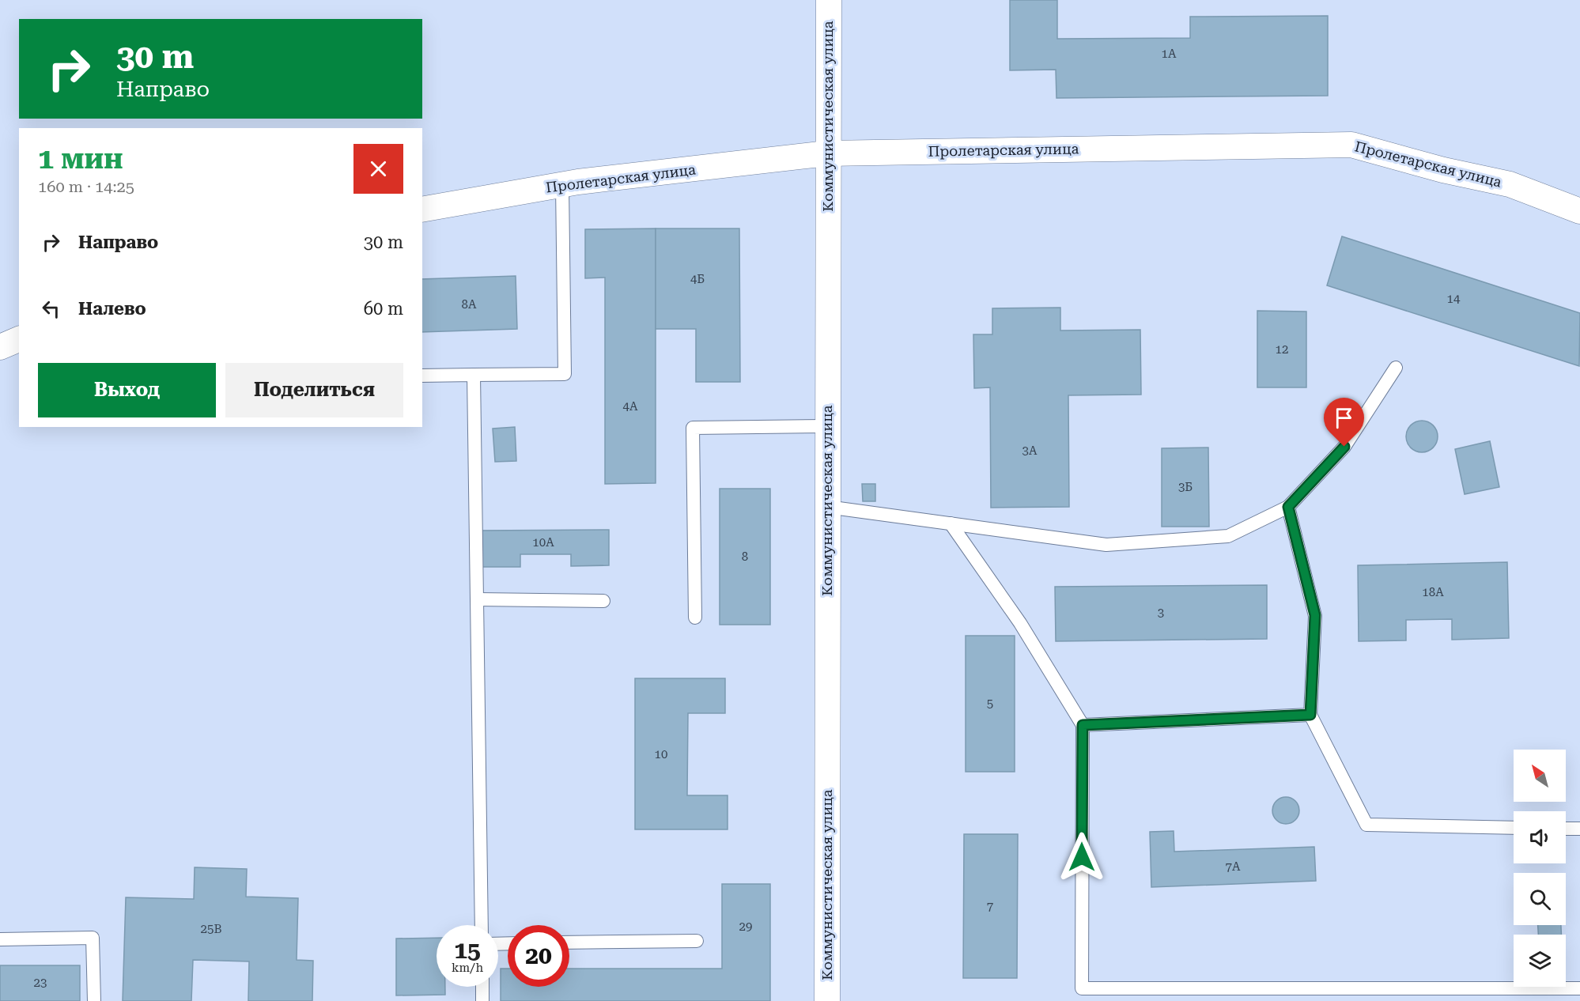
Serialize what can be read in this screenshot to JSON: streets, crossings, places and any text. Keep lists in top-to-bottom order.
{
  "streets": {
    "street": ["Коммунистическая улица", "Пролетарская улица"]
  },
  "crossings": [
    ["Коммунистическая улица", "Пролетарская улица"]
  ],
  "house_numbers": [
    "1А",
    "4Б",
    "14",
    "8А",
    "12",
    "4А",
    "3А",
    "3Б",
    "10А",
    "8",
    "18А",
    "3",
    "5",
    "10",
    "7А",
    "7",
    "29",
    "25В",
    "23"
  ],
  "north": "top left",
  "page": {
    "turn": ["30 m", "Направо"],
    "heading": ["1 мин", "160 m · 14:25"],
    "list": [
      {
        "name": "Направо",
        "value": "30 m"
      },
      {
        "name": "Налево",
        "value": "60 m"
      }
    ],
    "buttons": ["Выход", "Поделиться"],
    "speed": "15 km/h",
    "limit": "20"
  }
}
